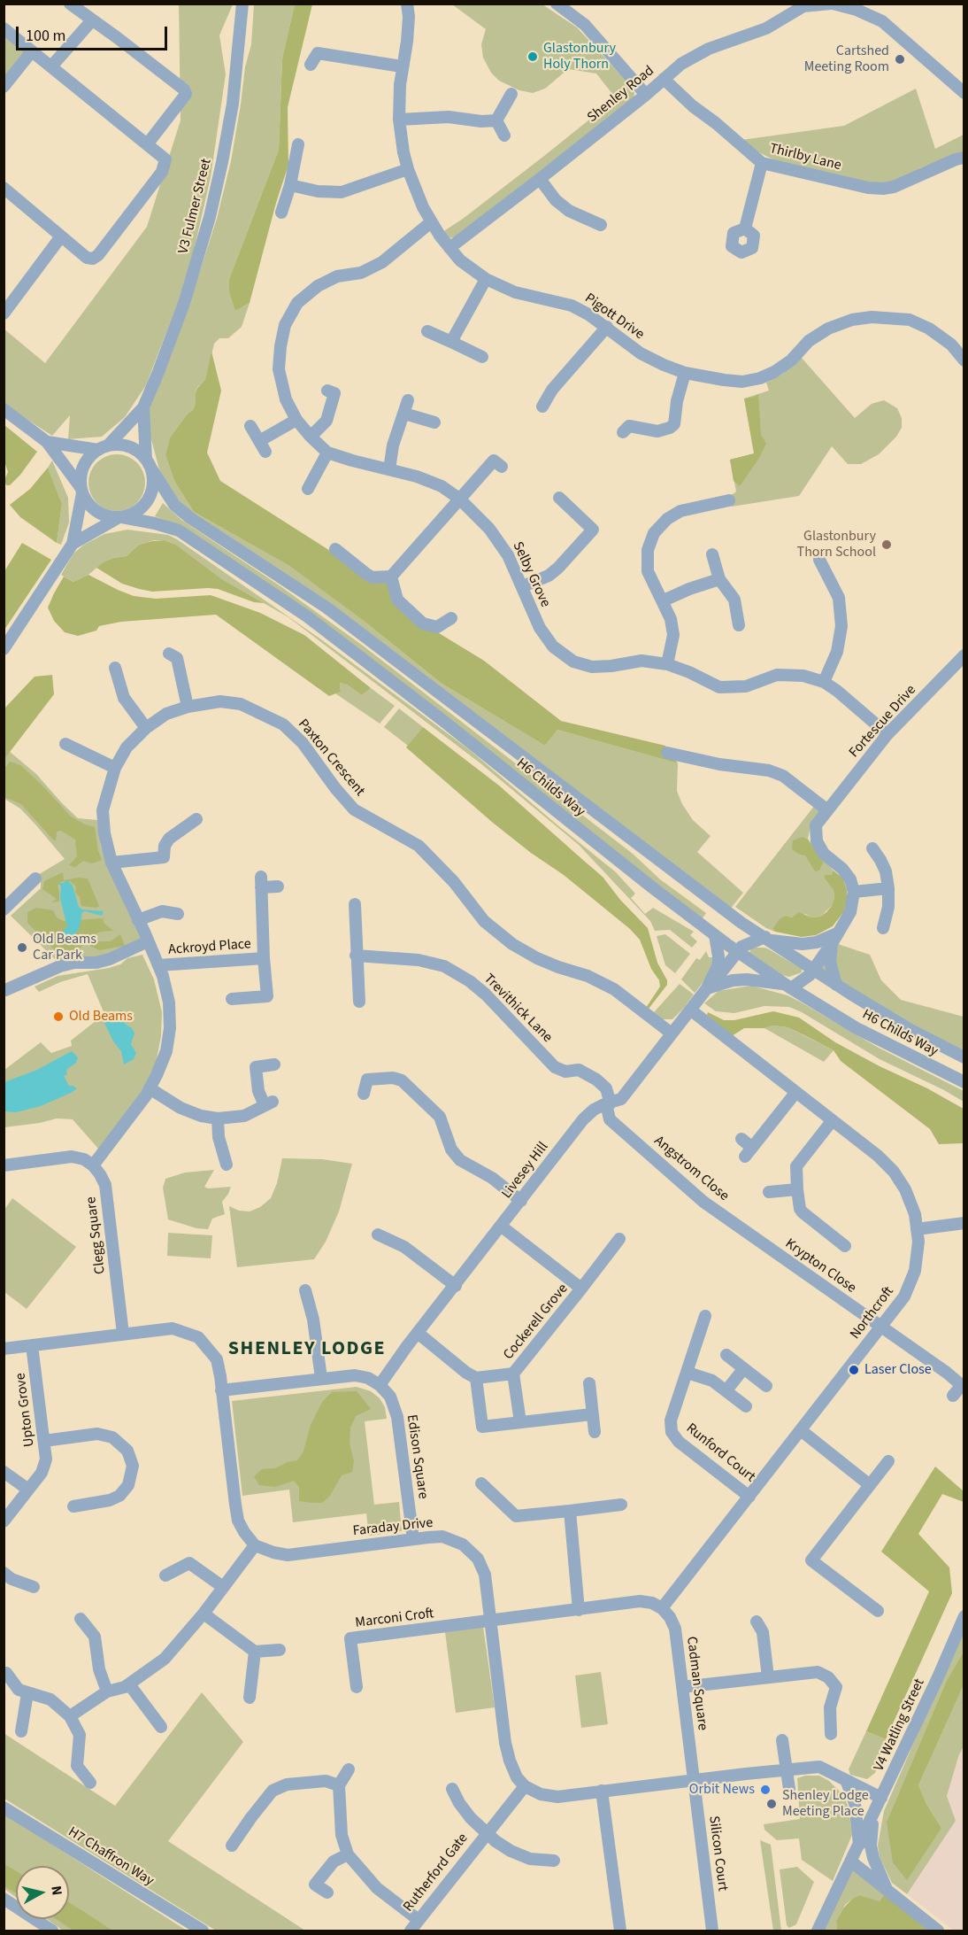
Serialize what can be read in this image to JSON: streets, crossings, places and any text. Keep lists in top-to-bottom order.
{
  "streets": {
    "street": [
      "Shenley Road",
      "Thirlby Lane",
      "V3 Fulmer Street",
      "Pigott Drive",
      "Selby Grove",
      "Fortescue Drive",
      "Paxton Crescent",
      "H6 Childs Way",
      "Ackroyd Place",
      "Trevithick Lane",
      "Angstrom Close",
      "Livesey Hill",
      "Clegg Square",
      "Krypton Close",
      "Northcroft",
      "Cockerell Grove",
      "Upton Grove",
      "Runford Court",
      "Edison Square",
      "Faraday Drive",
      "Marconi Croft",
      "Cadman Square",
      "V4 Watling Street",
      "Silicon Court",
      "H7 Chaffron Way",
      "Rutherford Gate"
    ]
  },
  "crossings": [
    ["Shenley Road", "Thirlby Lane"],
    ["Shenley Road", "Pigott Drive"],
    ["V3 Fulmer Street", "H6 Childs Way"],
    ["Pigott Drive", "Selby Grove"],
    ["Selby Grove", "Fortescue Drive"],
    ["Paxton Crescent", "Ackroyd Place"],
    ["Paxton Crescent", "Livesey Hill"],
    ["Paxton Crescent", "Clegg Square"],
    ["H6 Childs Way", "Livesey Hill"],
    ["Trevithick Lane", "Angstrom Close"],
    ["Trevithick Lane", "Livesey Hill"],
    ["Angstrom Close", "Livesey Hill"],
    ["Angstrom Close", "Krypton Close"],
    ["Livesey Hill", "Northcroft"],
    ["Livesey Hill", "Cockerell Grove"],
    ["Livesey Hill", "Edison Square"],
    ["Krypton Close", "Northcroft"],
    ["Northcroft", "Runford Court"],
    ["Northcroft", "Cadman Square"],
    ["Edison Square", "Faraday Drive"],
    ["Faraday Drive", "Marconi Croft"],
    ["Faraday Drive", "Rutherford Gate"],
    ["Cadman Square", "Silicon Court"]
  ],
  "districts": ["SHENLEY LODGE"],
  "places": [
    "Glastonbury Holy Thorn",
    "Cartshed Meeting Room",
    "Glastonbury Thorn School",
    "Old Beams Car Park",
    "Old Beams",
    "Laser Close",
    "Orbit News",
    "Shenley Lodge Meeting Place"
  ],
  "scale_bar": "100 m",
  "north": "right"
}
